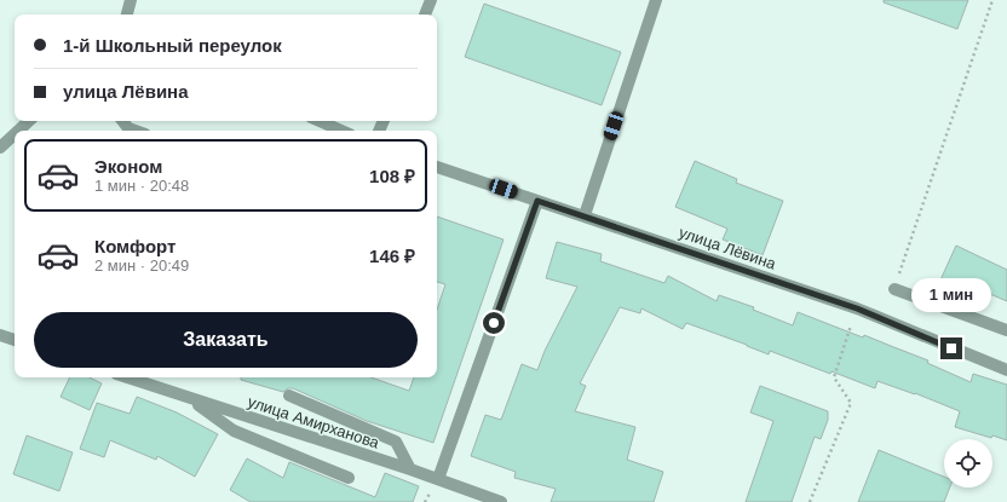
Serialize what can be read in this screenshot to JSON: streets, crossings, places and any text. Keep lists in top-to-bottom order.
{
  "streets": {
    "street": ["улица Лёвина", "улица Амирханова"]
  },
  "page": {
    "banner": ["1-й Школьный переулок", "улица Лёвина"],
    "list": [
      {
        "name": "Эконом",
        "note": "1 мин · 20:48",
        "value": "108 ₽"
      },
      {
        "name": "Комфорт",
        "note": "2 мин · 20:49",
        "value": "146 ₽"
      }
    ],
    "bubble": "1 мин",
    "buttons": "Заказать"
  }
}
